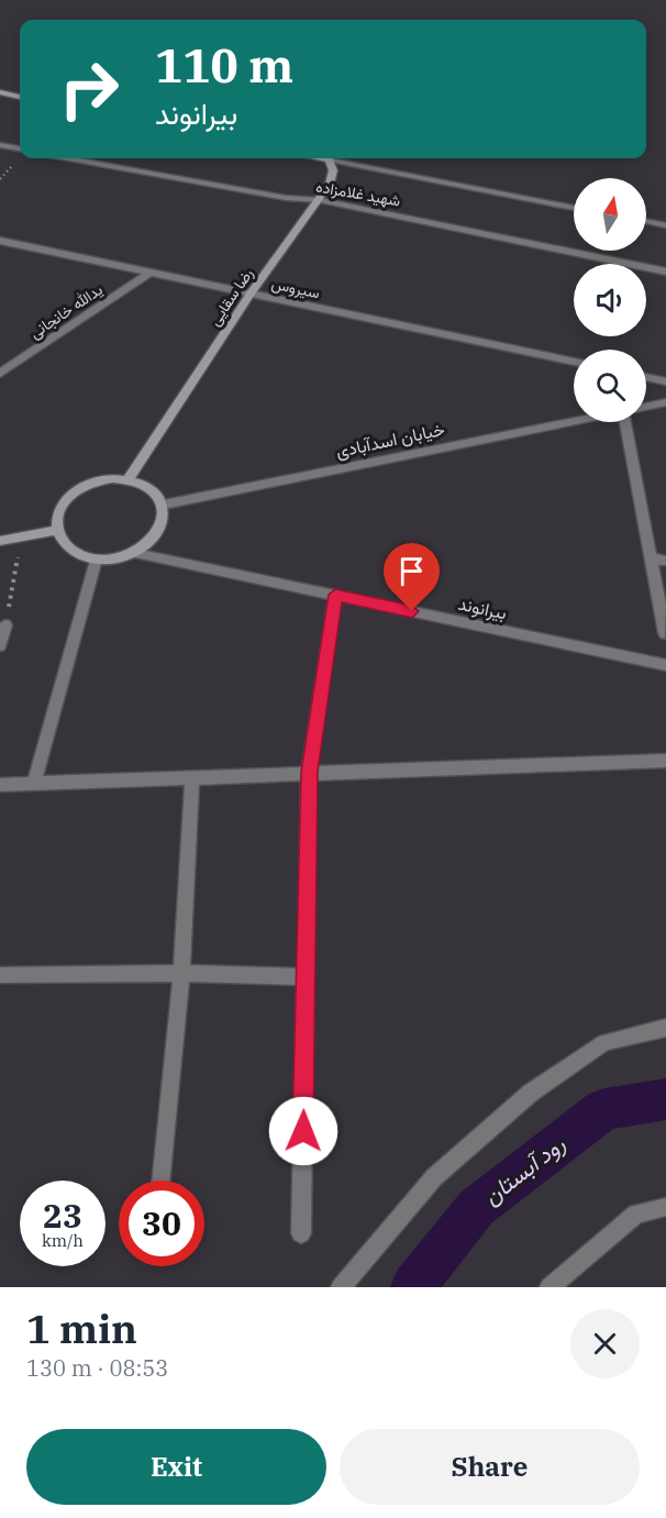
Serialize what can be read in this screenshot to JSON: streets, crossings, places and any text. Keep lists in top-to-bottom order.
{
  "streets": {
    "main road": ["رضا سقایی"],
    "street": [
      "شهید غلامزاده",
      "سیروس",
      "یدالله خانجانی",
      "خیابان اسدآبادی",
      "بیرانوند"
    ]
  },
  "crossings": [
    ["شهید غلامزاده", "رضا سقایی"],
    ["سیروس", "رضا سقایی"],
    ["سیروس", "یدالله خانجانی"],
    ["رضا سقایی", "خیابان اسدآبادی"],
    ["رضا سقایی", "بیرانوند"],
    ["خیابان اسدآبادی", "بیرانوند"]
  ],
  "water": ["رود آبستان"],
  "north": "top",
  "page": {
    "turn": ["110 m", "بیرانوند"],
    "speed": "23 km/h",
    "limit": "30",
    "heading": ["1 min", "130 m · 08:53"],
    "buttons": ["Exit", "Share"]
  }
}
